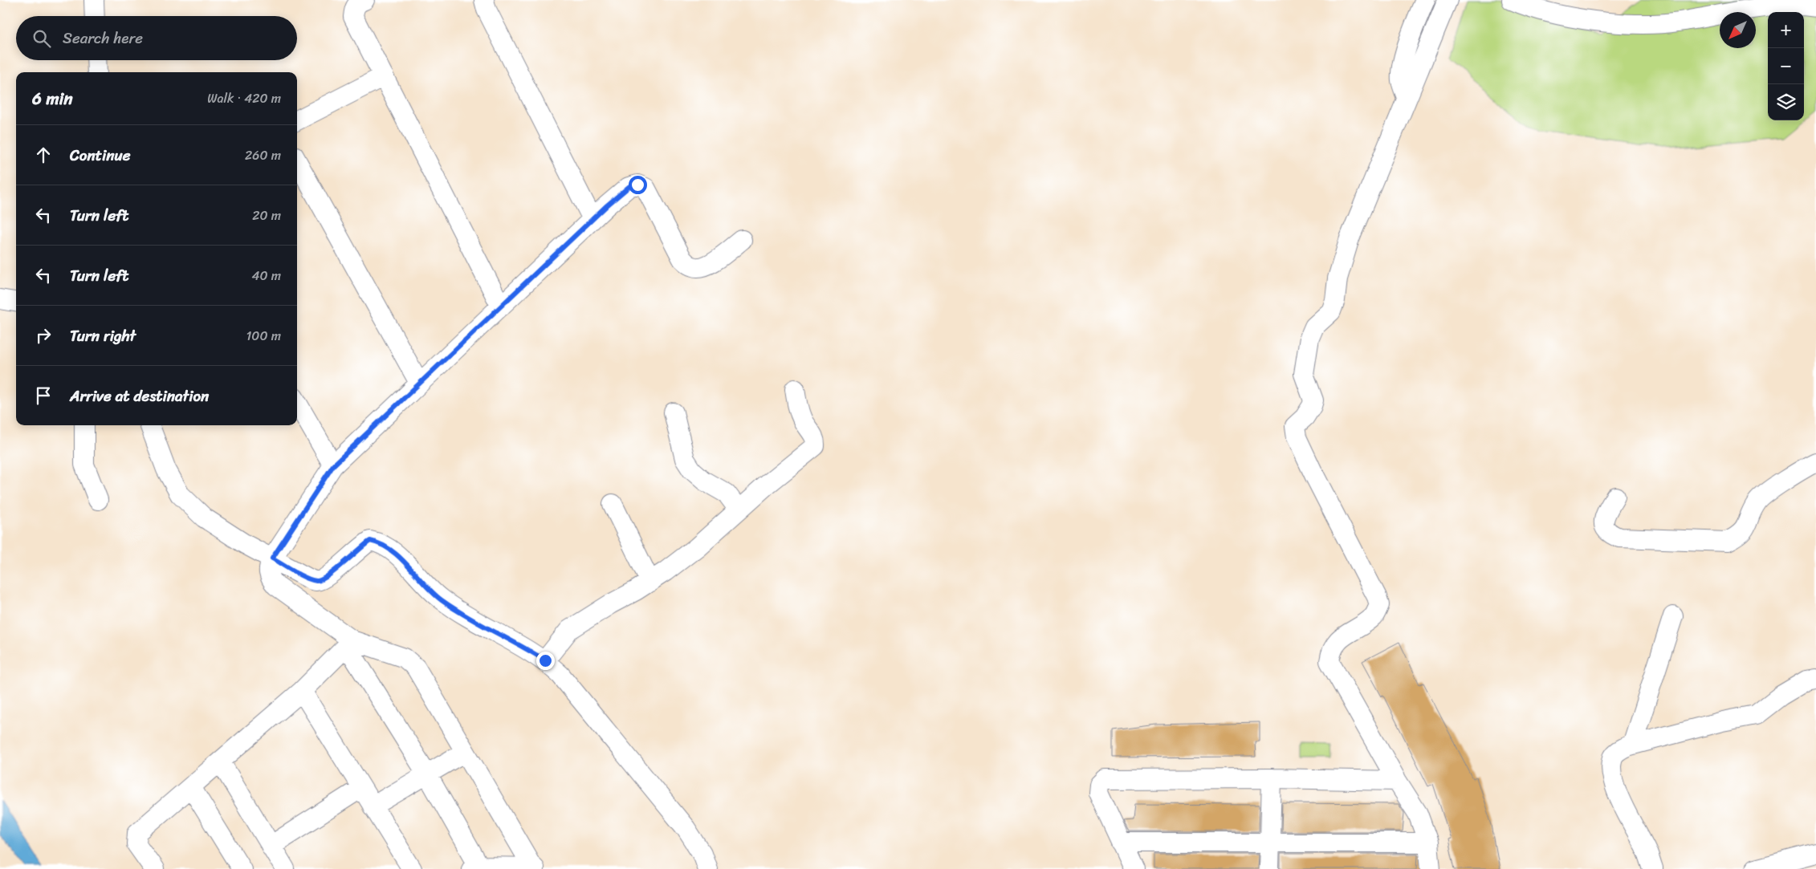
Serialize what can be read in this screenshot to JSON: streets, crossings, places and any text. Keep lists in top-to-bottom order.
{
  "north": "bottom left",
  "page": {
    "map_buttons": ["+", "−"],
    "search": "Search here",
    "heading": ["6 min", "Walk · 420 m"],
    "list": [
      ["Continue", "260 m"],
      ["Turn left", "20 m"],
      ["Turn left", "40 m"],
      ["Turn right", "100 m"],
      "Arrive at destination"
    ]
  }
}
